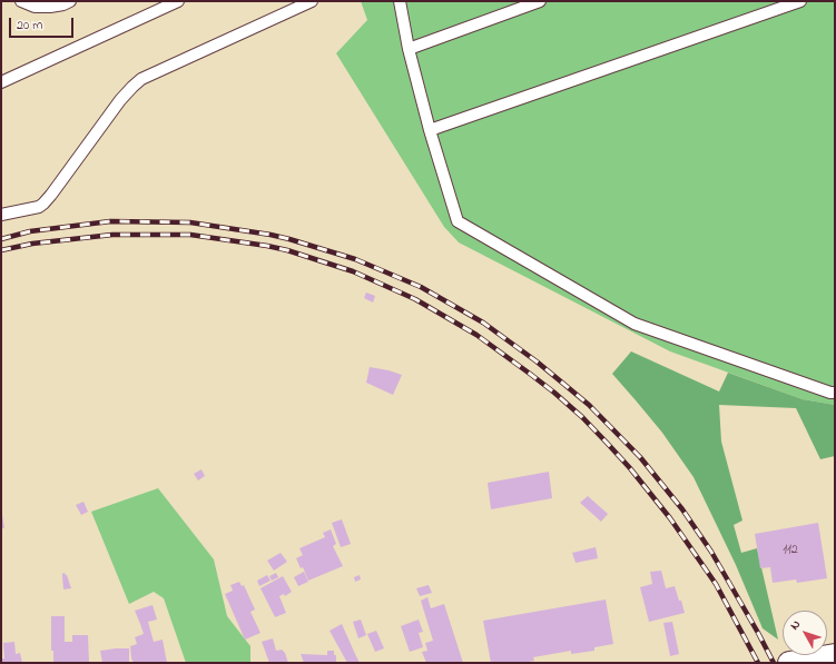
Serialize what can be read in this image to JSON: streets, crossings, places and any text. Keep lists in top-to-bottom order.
{
  "house_numbers": ["112"],
  "scale_bar": "20 m",
  "north": "top left"
}
